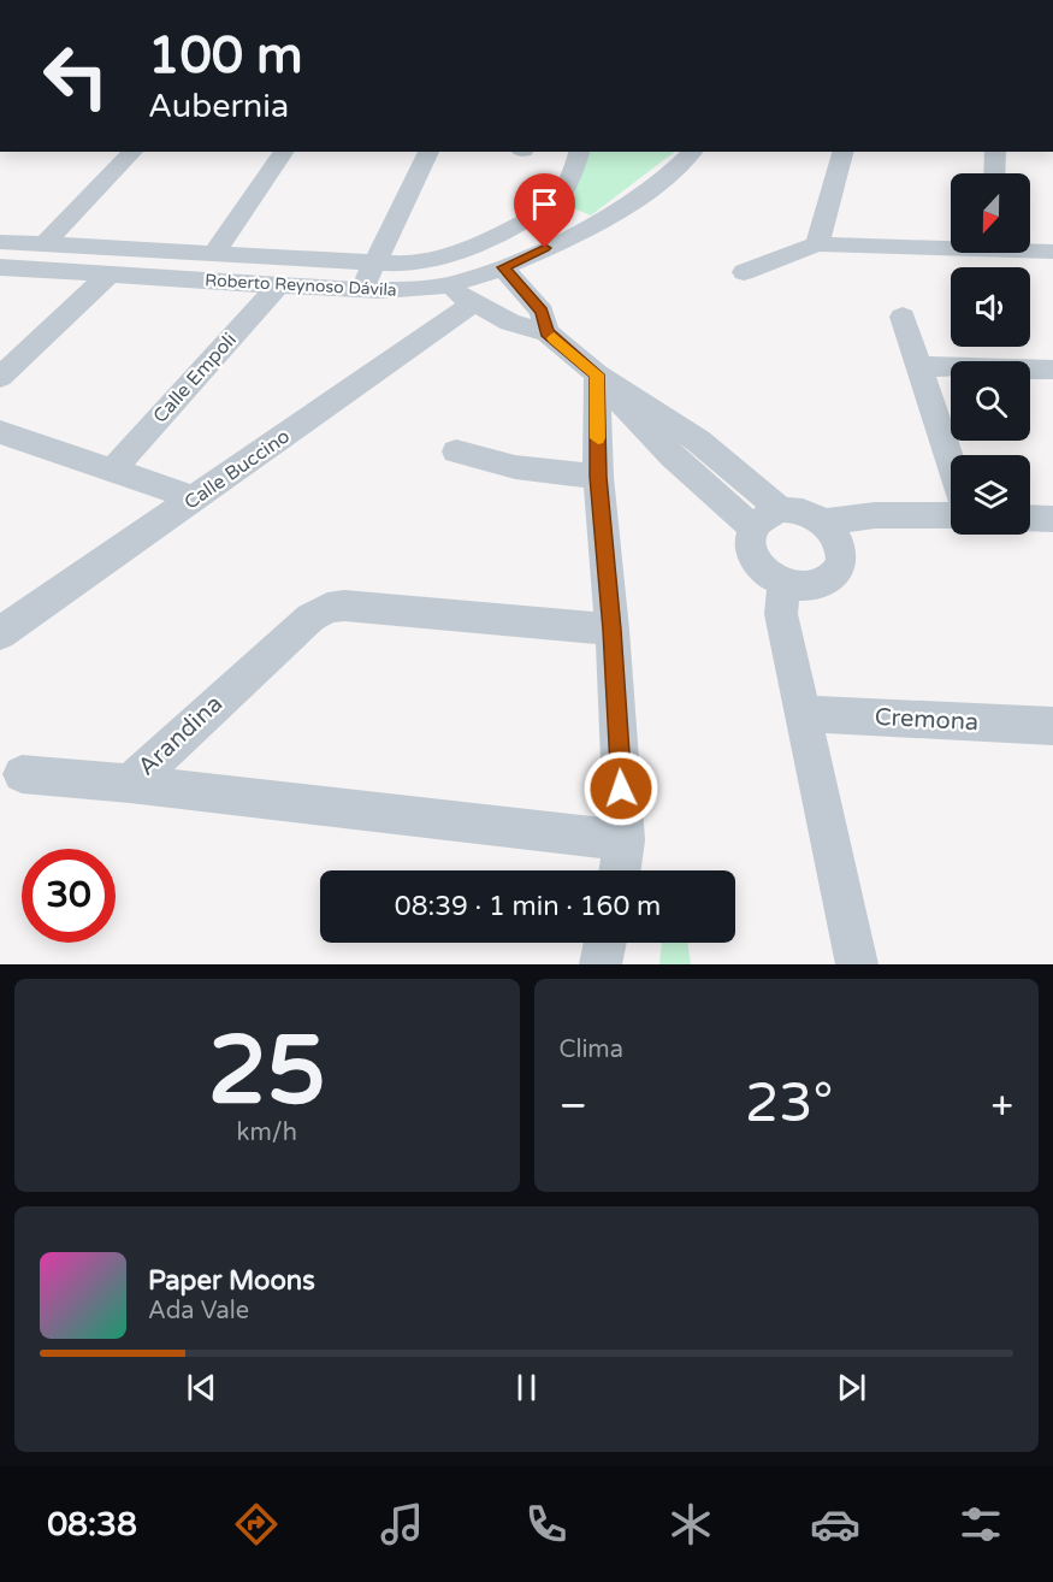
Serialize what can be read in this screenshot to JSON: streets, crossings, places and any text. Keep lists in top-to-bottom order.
{
  "streets": {
    "street": [
      "Roberto Reynoso Dávila",
      "Calle Empoli",
      "Calle Buccino",
      "Cremona",
      "Arandina"
    ]
  },
  "crossings": [
    ["Roberto Reynoso Dávila", "Calle Empoli"]
  ],
  "north": "bottom",
  "page": {
    "turn": ["100 m", "Aubernia"],
    "limit": "30",
    "trip": "08:39 · 1 min · 160 m",
    "tile": [
      ["25", "km/h"],
      "Clima"
    ],
    "heat": ["−", "23°", "+"],
    "song": ["Paper Moons", "Ada Vale"],
    "tabs": "08:38"
  }
}
